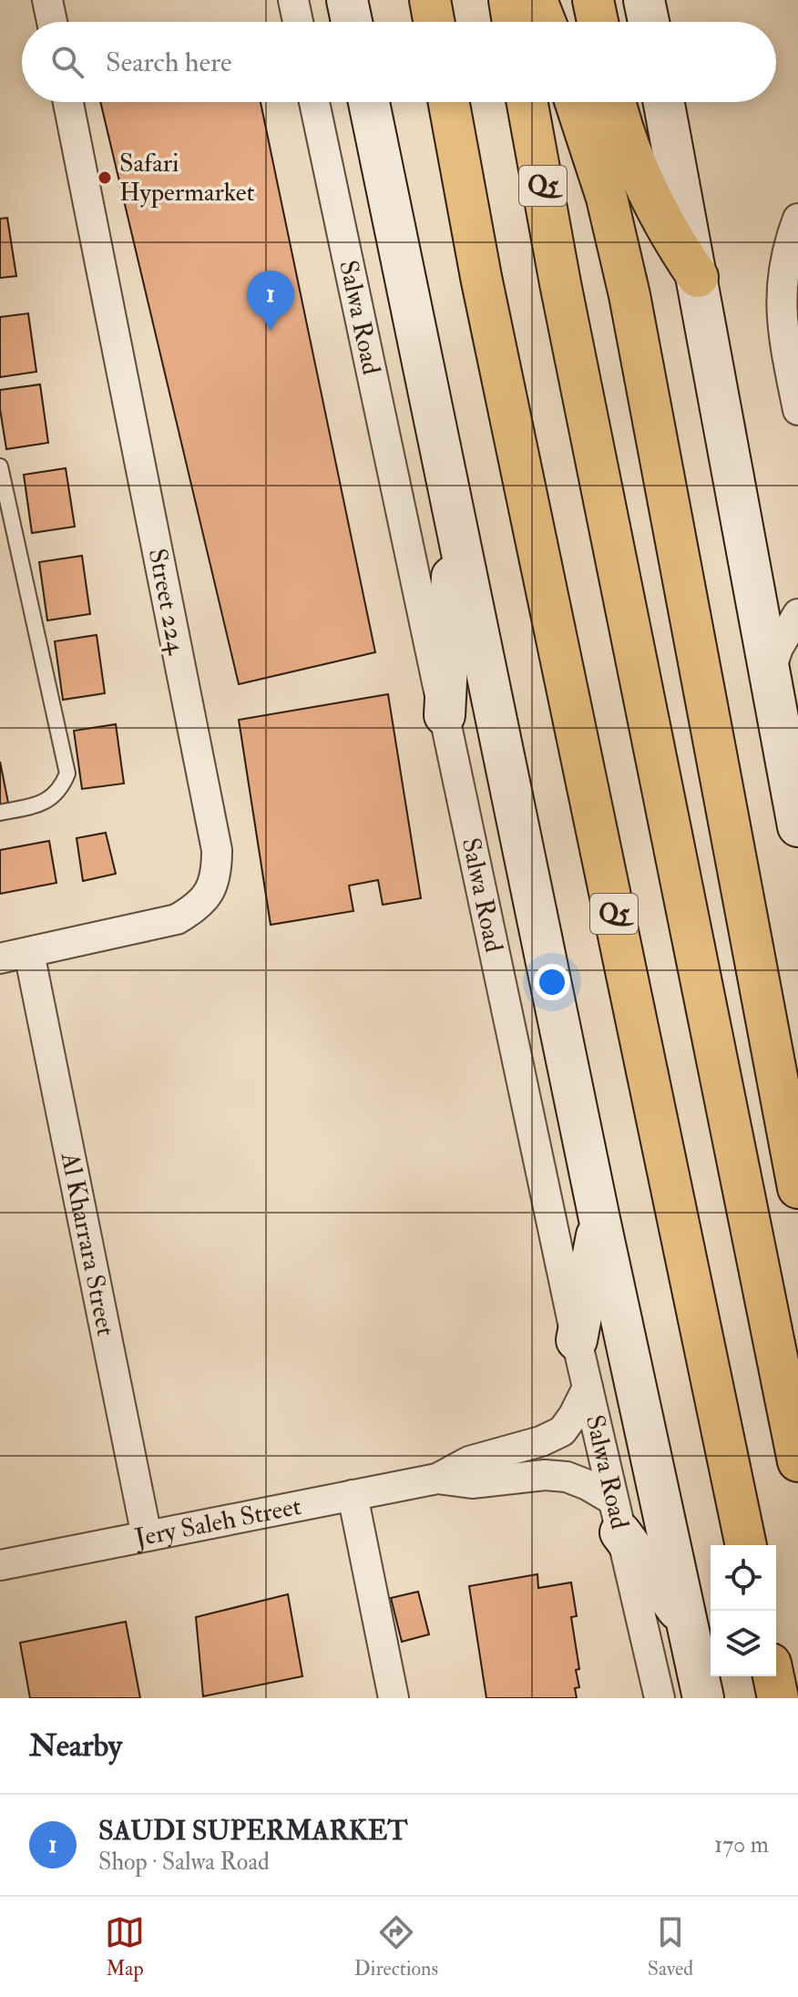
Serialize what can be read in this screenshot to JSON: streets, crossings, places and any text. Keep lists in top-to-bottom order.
{
  "streets": {
    "main road": ["Q5", "Salwa Road"],
    "street": ["Street 224", "Al Kharrara Street", "Jery Saleh Street"]
  },
  "crossings": [
    ["Salwa Road", "Jery Saleh Street"],
    ["Street 224", "Al Kharrara Street"],
    ["Al Kharrara Street", "Jery Saleh Street"]
  ],
  "places": ["Safari Hypermarket"],
  "page": {
    "search": "Search here",
    "pins": "1",
    "heading": "Nearby",
    "list": [
      {
        "mark": "1",
        "name": "SAUDI SUPERMARKET",
        "note": "Shop · Salwa Road",
        "value": "170 m"
      }
    ],
    "nav": ["Map", "Directions", "Saved"]
  }
}
